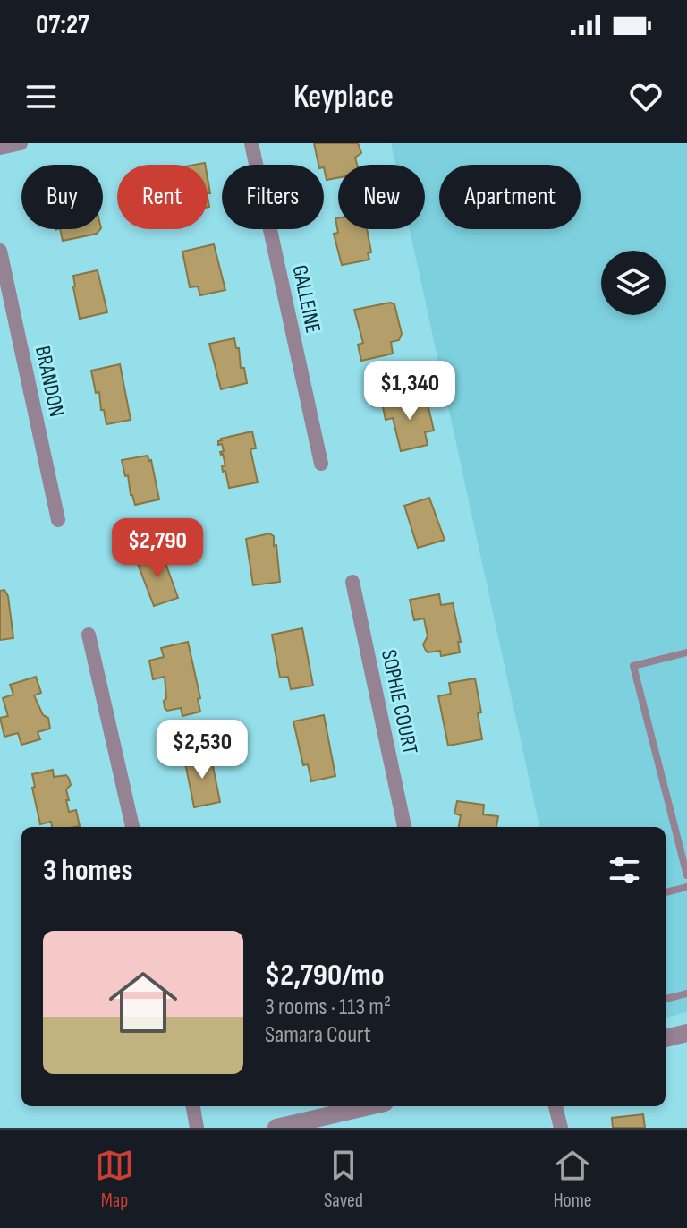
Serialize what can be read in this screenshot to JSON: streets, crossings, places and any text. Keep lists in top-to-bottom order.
{
  "streets": {
    "street": ["GALLEINE", "BRANDON", "SOPHIE COURT"]
  },
  "page": {
    "status": "07:27",
    "header": "Keyplace",
    "chip": [
      "Buy",
      "Rent",
      "Filters",
      "New",
      "Apartment"
    ],
    "price": ["$1,340", "$2,790", "$2,530"],
    "heading": "3 homes",
    "list": [
      {
        "name": "$2,790/mo",
        "note": "3 rooms · 113 m² · Samara Court"
      }
    ],
    "tabs": ["Map", "Saved", "Home"]
  }
}
